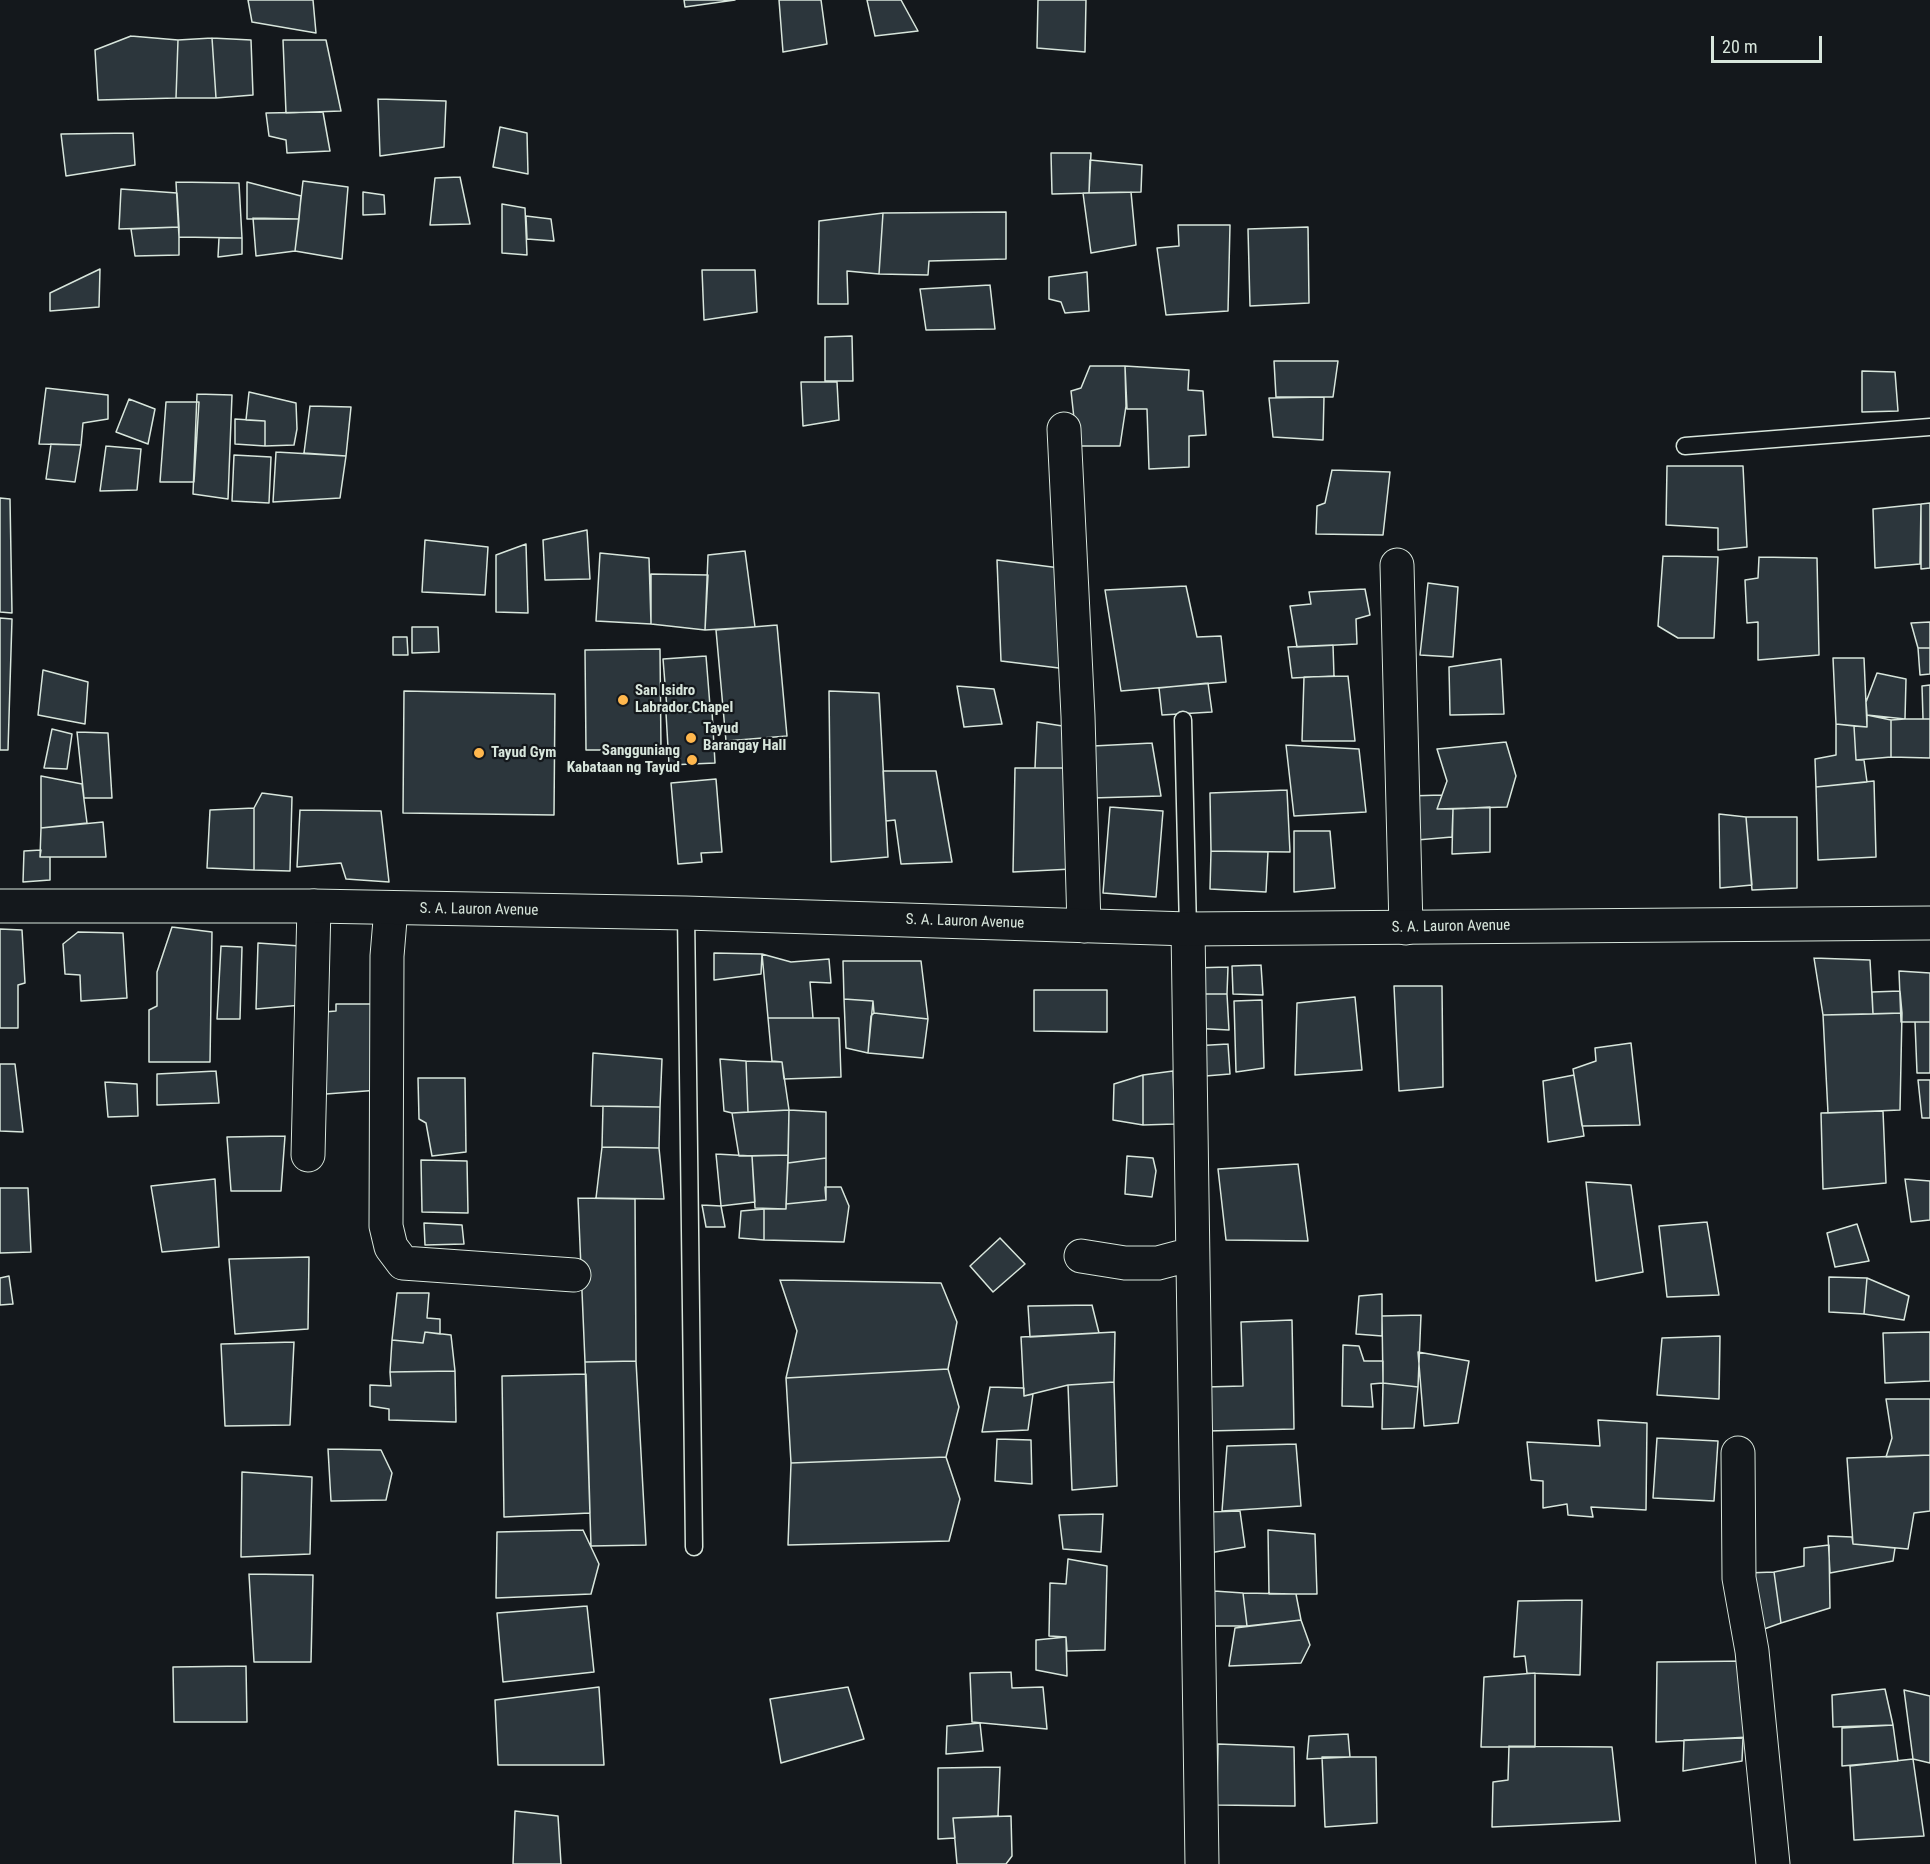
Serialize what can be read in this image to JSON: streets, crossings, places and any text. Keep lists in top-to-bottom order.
{
  "streets": {
    "main road": ["S. A. Lauron Avenue"]
  },
  "places": [
    "San Isidro Labrador Chapel",
    "Tayud Barangay Hall",
    "Tayud Gym",
    "Sangguniang Kabataan ng Tayud"
  ],
  "scale_bar": "20 m"
}
